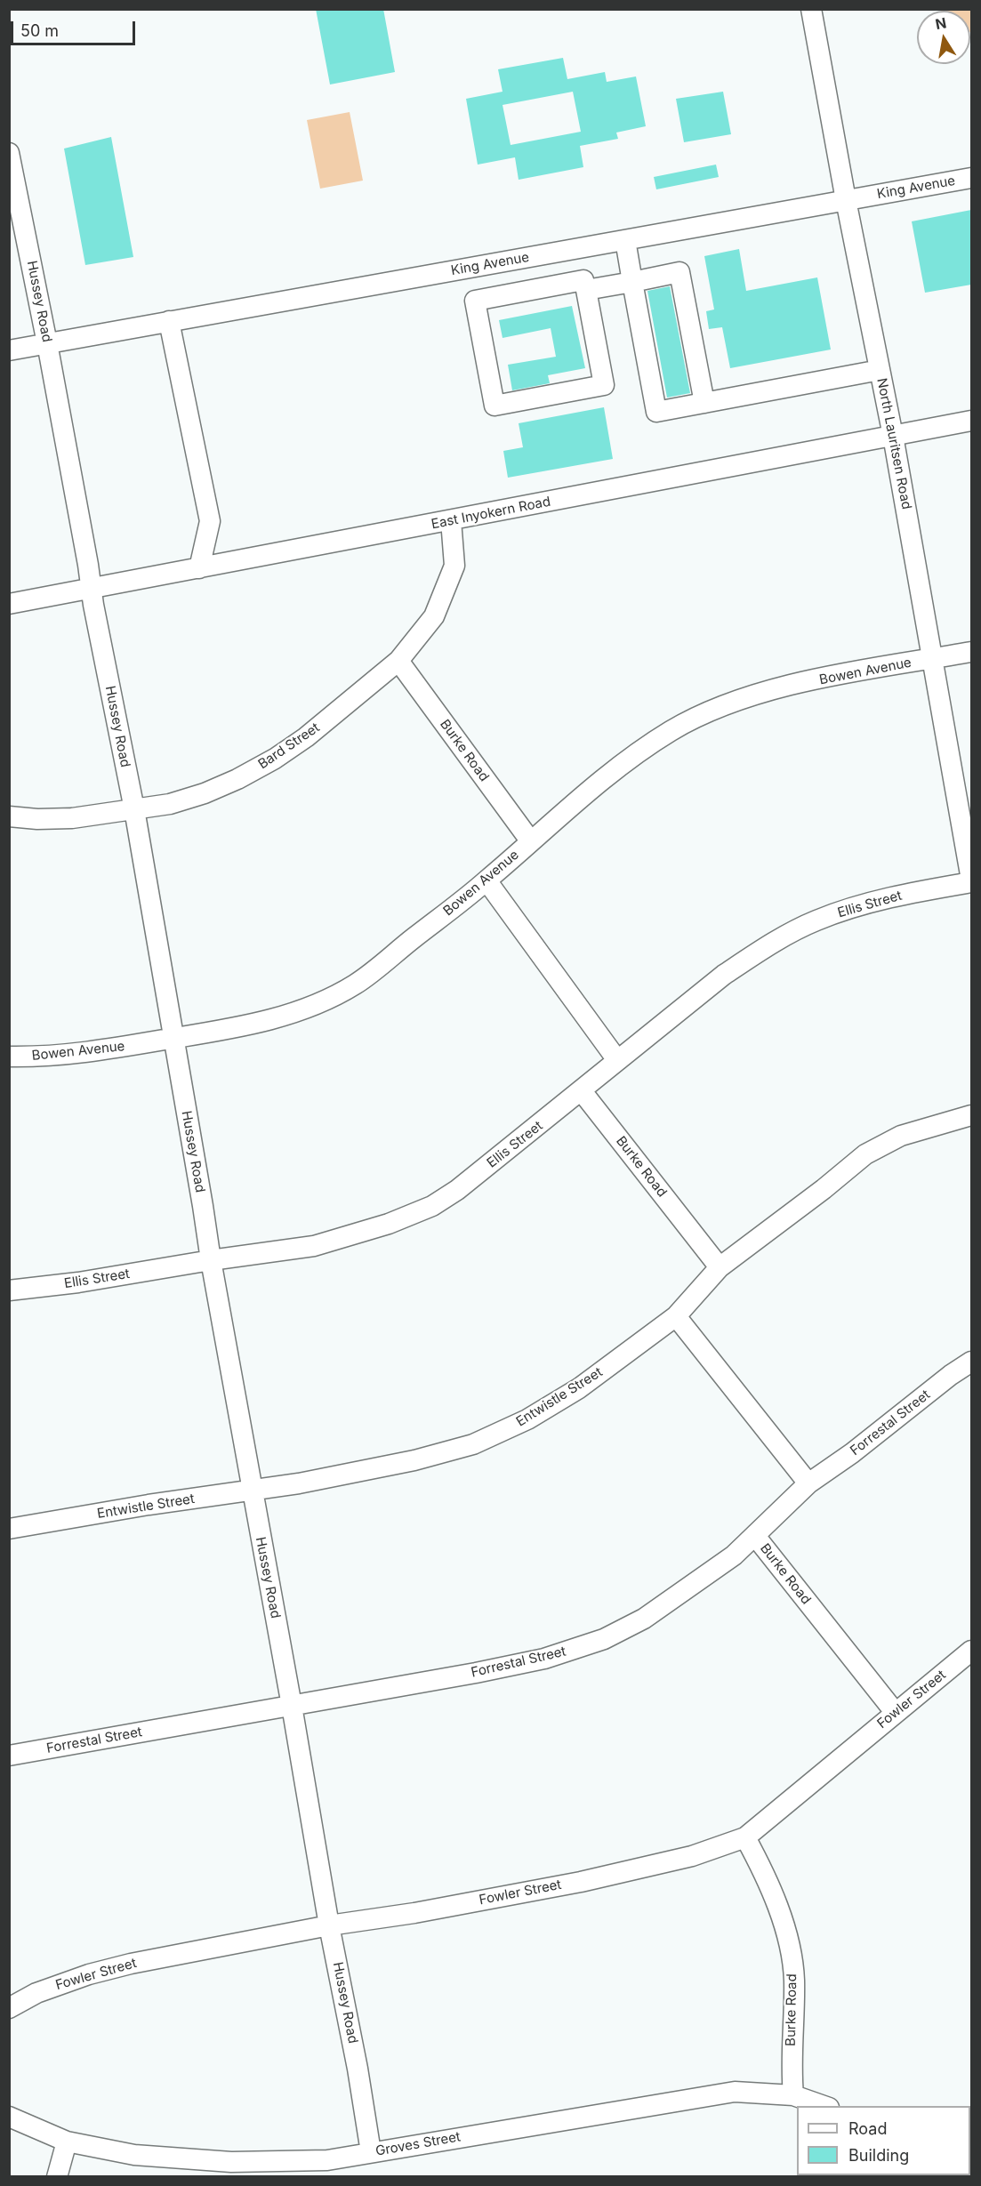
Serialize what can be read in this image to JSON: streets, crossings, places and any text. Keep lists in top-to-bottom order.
{
  "streets": {
    "street": [
      "King Avenue",
      "Hussey Road",
      "North Lauritsen Road",
      "East Inyokern Road",
      "Bowen Avenue",
      "Bard Street",
      "Burke Road",
      "Ellis Street",
      "Entwistle Street",
      "Forrestal Street",
      "Fowler Street",
      "Groves Street"
    ]
  },
  "crossings": [
    ["King Avenue", "Hussey Road"],
    ["King Avenue", "North Lauritsen Road"],
    ["Hussey Road", "East Inyokern Road"],
    ["Hussey Road", "Bowen Avenue"],
    ["Hussey Road", "Bard Street"],
    ["Hussey Road", "Ellis Street"],
    ["Hussey Road", "Entwistle Street"],
    ["Hussey Road", "Forrestal Street"],
    ["Hussey Road", "Fowler Street"],
    ["Hussey Road", "Groves Street"],
    ["North Lauritsen Road", "East Inyokern Road"],
    ["North Lauritsen Road", "Bowen Avenue"],
    ["North Lauritsen Road", "Ellis Street"],
    ["East Inyokern Road", "Bard Street"],
    ["Bowen Avenue", "Burke Road"],
    ["Bard Street", "Burke Road"],
    ["Burke Road", "Ellis Street"],
    ["Burke Road", "Entwistle Street"],
    ["Burke Road", "Forrestal Street"],
    ["Burke Road", "Fowler Street"],
    ["Burke Road", "Groves Street"]
  ],
  "legend": ["Road", "Building"],
  "scale_bar": "50 m",
  "north": "top"
}
